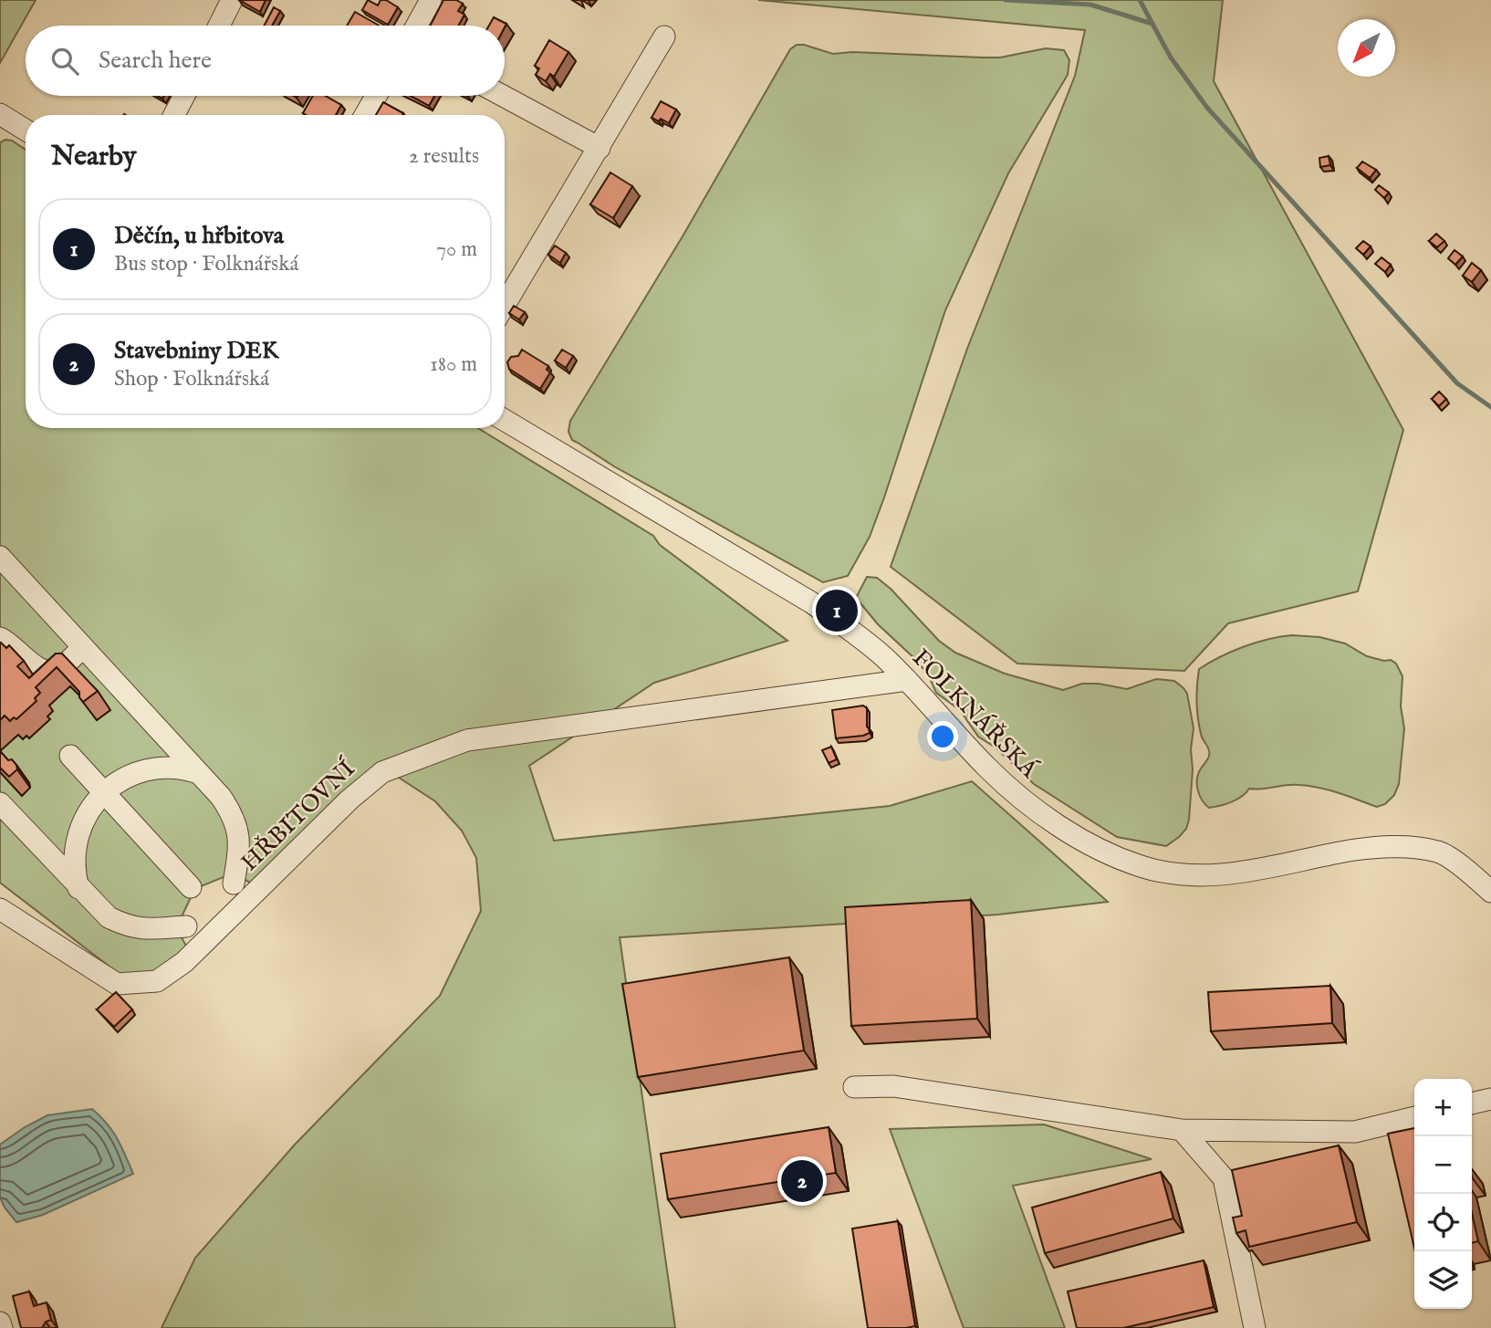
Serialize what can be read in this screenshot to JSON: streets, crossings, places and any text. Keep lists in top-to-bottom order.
{
  "streets": {
    "street": ["FOLKNÁŘSKÁ", "HŘBITOVNÍ"]
  },
  "crossings": [
    ["FOLKNÁŘSKÁ", "HŘBITOVNÍ"]
  ],
  "north": "bottom left",
  "page": {
    "search": "Search here",
    "heading": ["Nearby", "2 results"],
    "list": [
      {
        "mark": "1",
        "name": "Děčín, u hřbitova",
        "note": "Bus stop · Folknářská",
        "value": "70 m"
      },
      {
        "mark": "2",
        "name": "Stavebniny DEK",
        "note": "Shop · Folknářská",
        "value": "180 m"
      }
    ],
    "pins": ["1", "2"],
    "map_buttons": ["+", "−"]
  }
}
